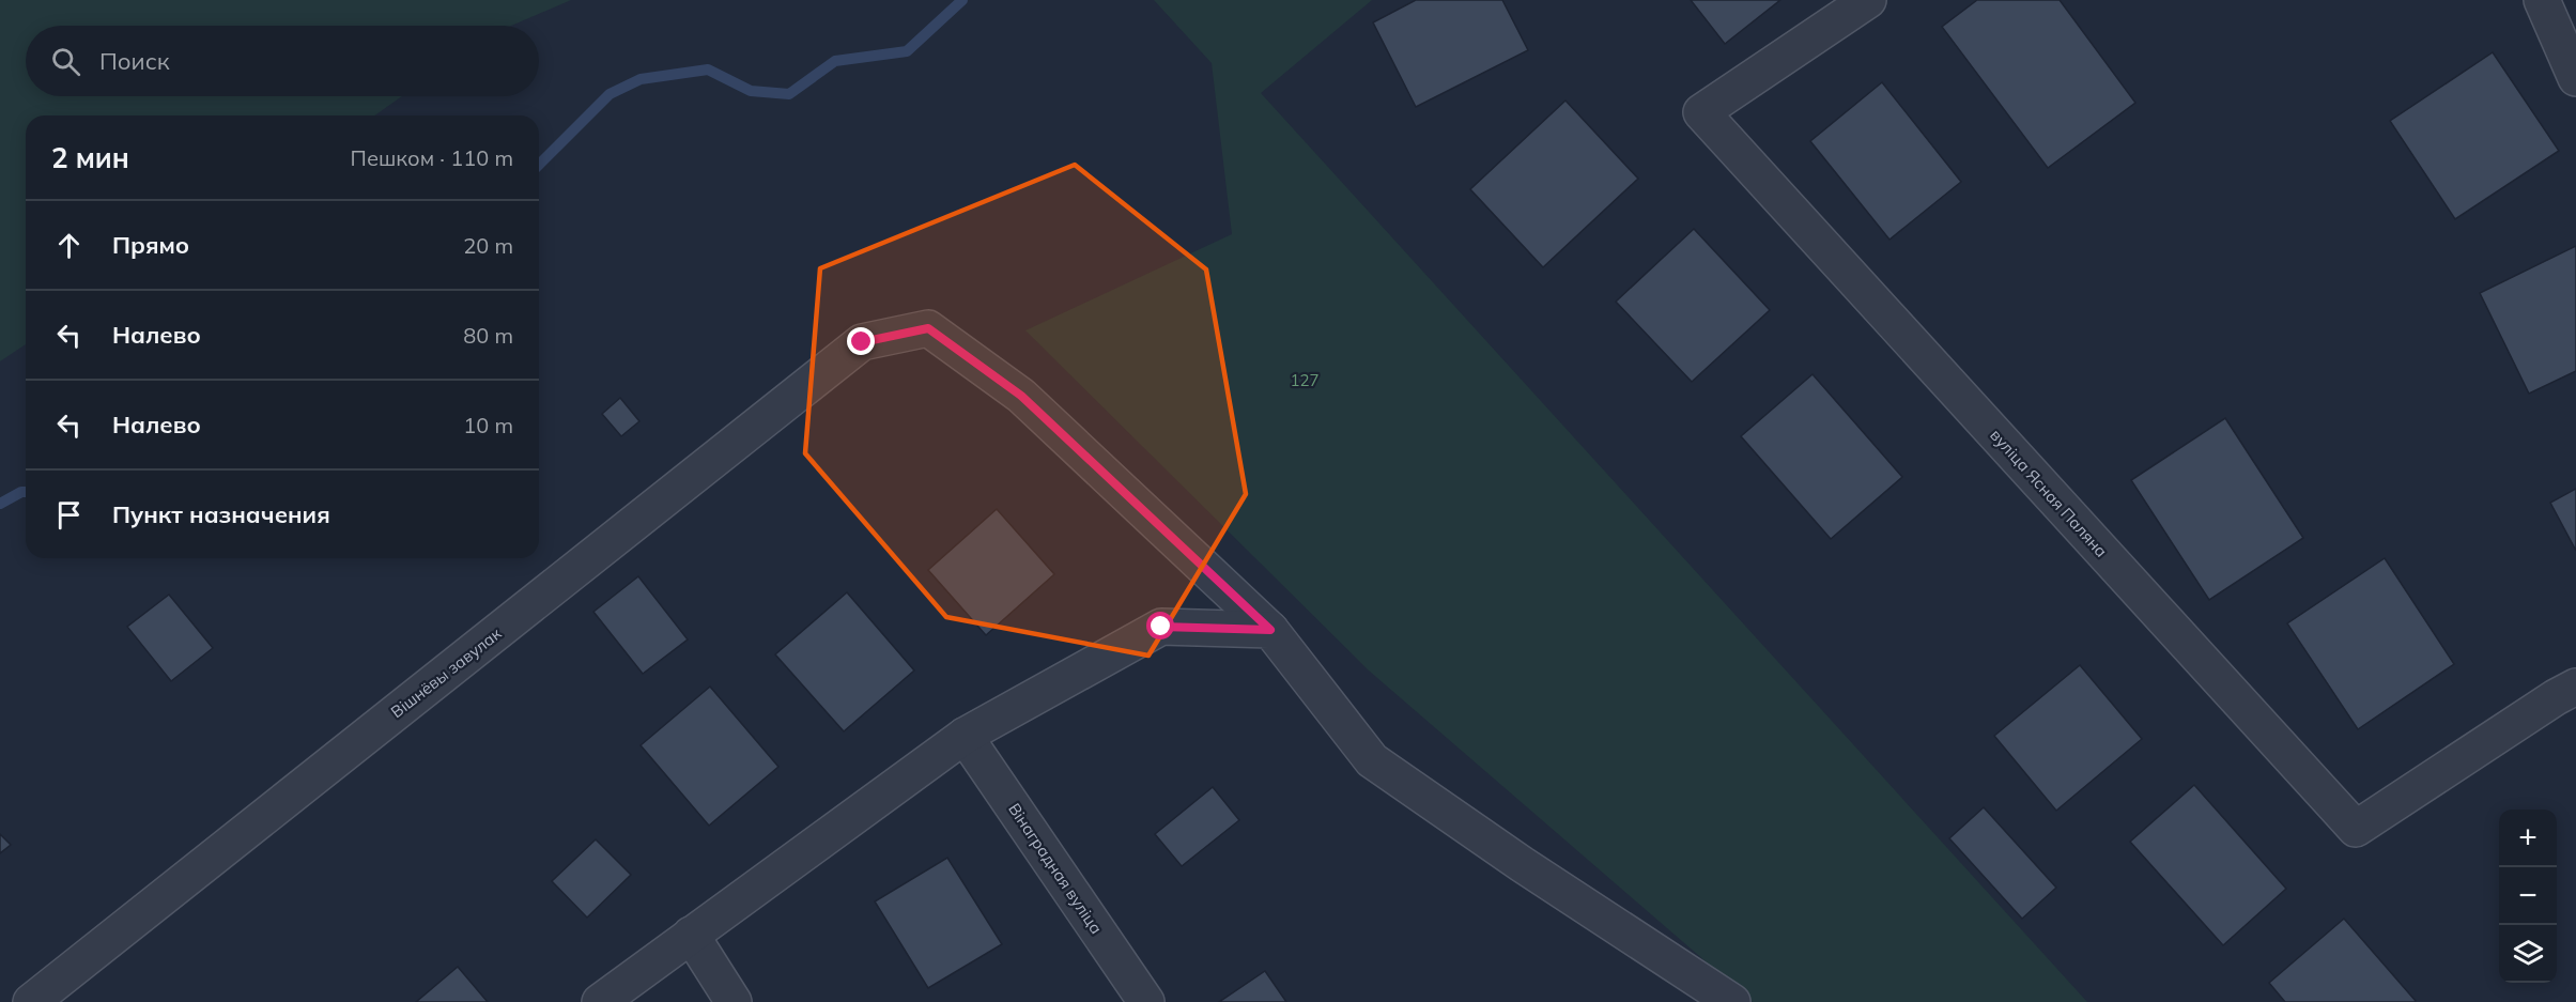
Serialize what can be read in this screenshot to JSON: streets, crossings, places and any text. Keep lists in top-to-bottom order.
{
  "streets": {
    "street": ["вуліца Ясная Паляна", "Вішнёвы завулак", "Вінаградная вуліца"]
  },
  "parks": ["127"],
  "page": {
    "search": "Поиск",
    "heading": ["2 мин", "Пешком · 110 m"],
    "list": [
      ["Прямо", "20 m"],
      ["Налево", "80 m"],
      ["Налево", "10 m"],
      "Пункт назначения"
    ],
    "map_buttons": ["+", "−"]
  }
}
